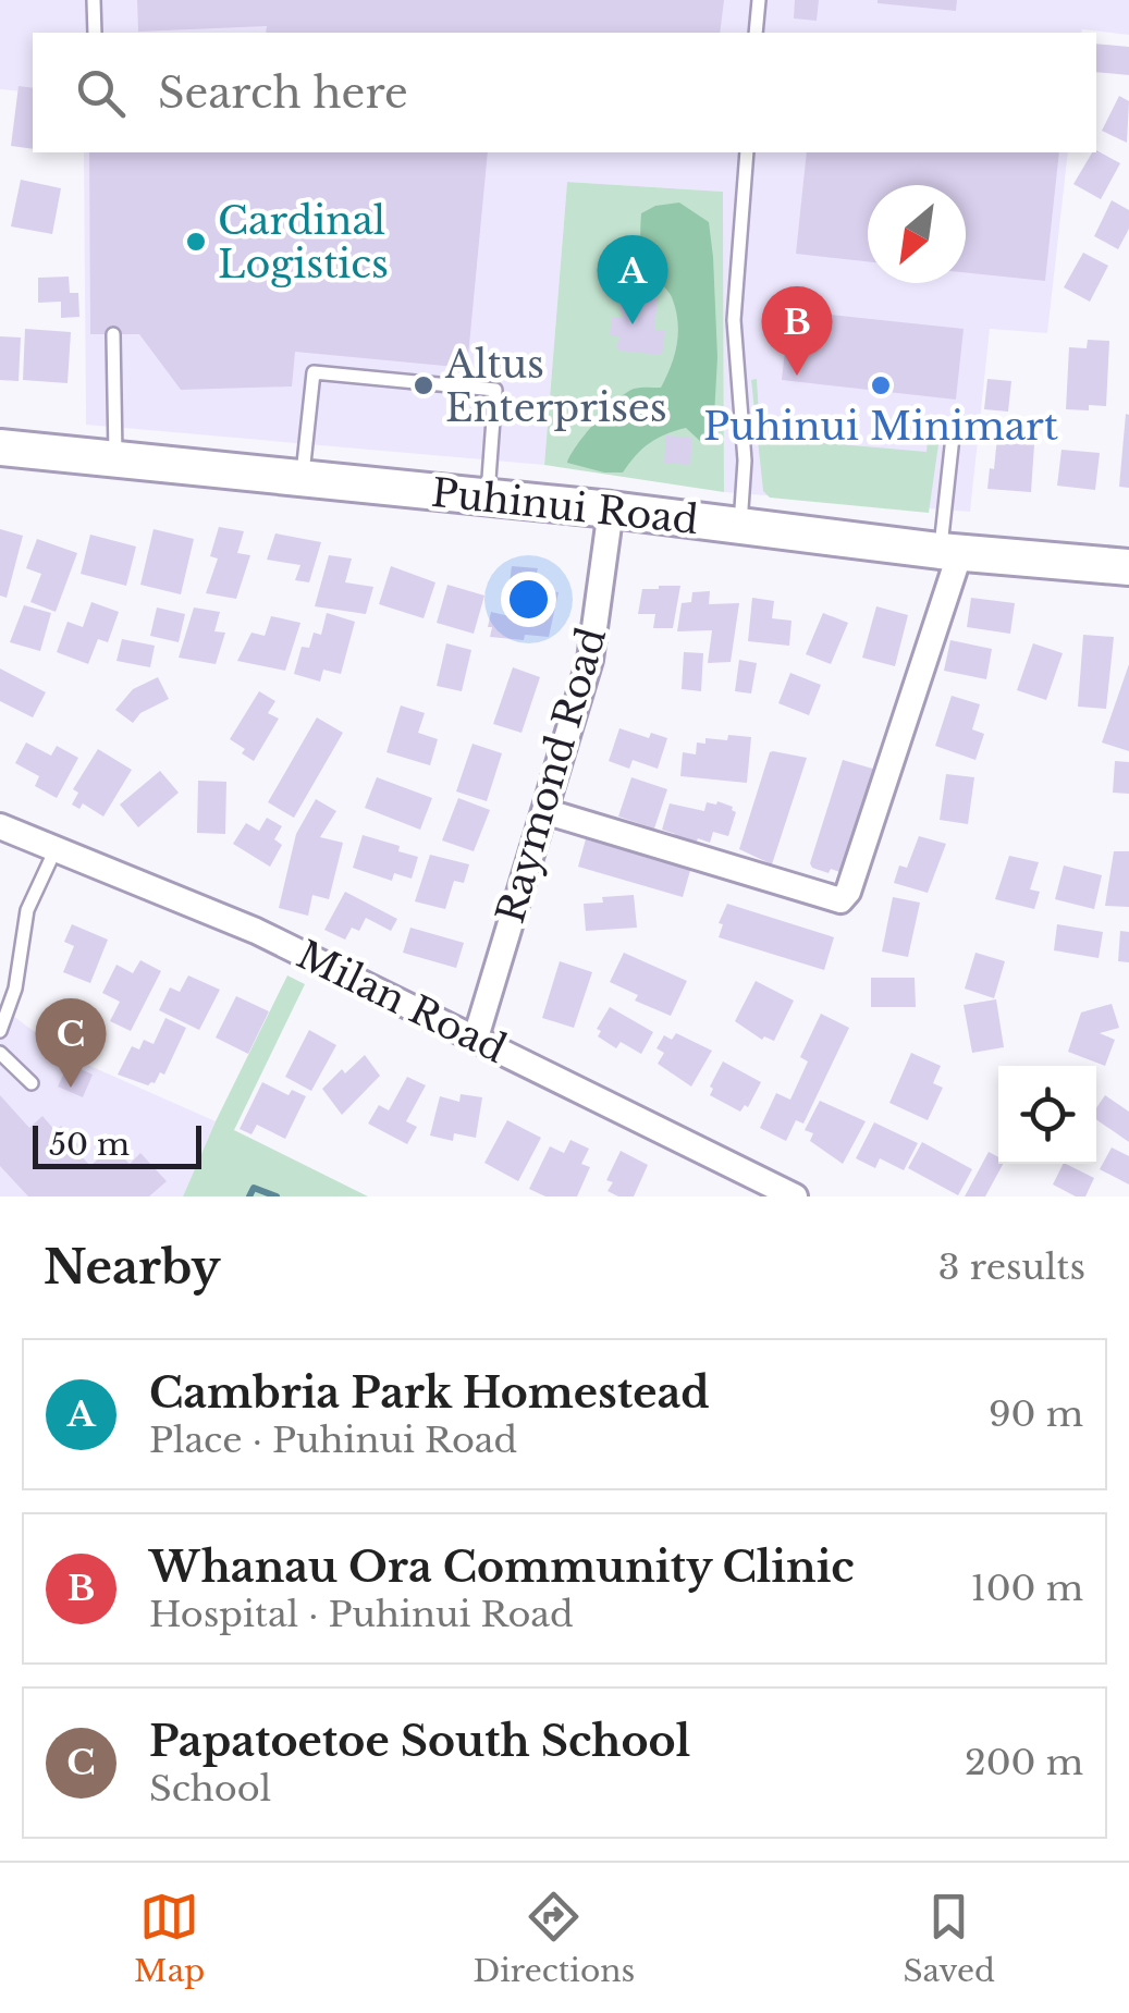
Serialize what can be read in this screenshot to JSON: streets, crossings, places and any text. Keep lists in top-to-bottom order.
{
  "streets": {
    "main road": ["Puhinui Road"],
    "street": ["Raymond Road", "Milan Road"]
  },
  "crossings": [
    ["Puhinui Road", "Raymond Road"],
    ["Raymond Road", "Milan Road"]
  ],
  "places": ["Cardinal Logistics", "Altus Enterprises", "Puhinui Minimart"],
  "scale_bar": "50 m",
  "north": "bottom left",
  "page": {
    "search": "Search here",
    "pins": ["A", "B", "C"],
    "scale": "50 m",
    "heading": ["Nearby", "3 results"],
    "list": [
      {
        "mark": "A",
        "name": "Cambria Park Homestead",
        "note": "Place · Puhinui Road",
        "value": "90 m"
      },
      {
        "mark": "B",
        "name": "Whanau Ora Community Clinic",
        "note": "Hospital · Puhinui Road",
        "value": "100 m"
      },
      {
        "mark": "C",
        "name": "Papatoetoe South School",
        "note": "School",
        "value": "200 m"
      }
    ],
    "nav": ["Map", "Directions", "Saved"]
  }
}
